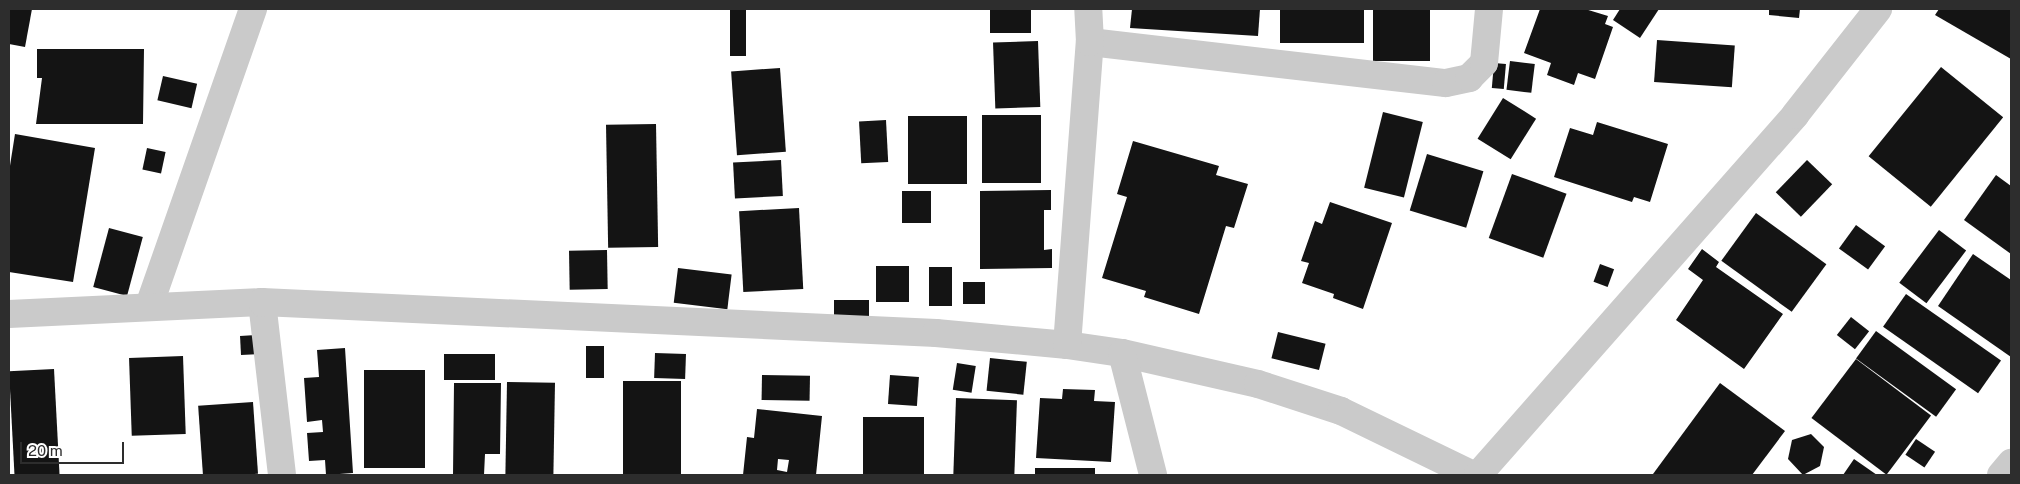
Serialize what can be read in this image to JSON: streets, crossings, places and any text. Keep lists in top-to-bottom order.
{
  "scale_bar": "20 m"
}
